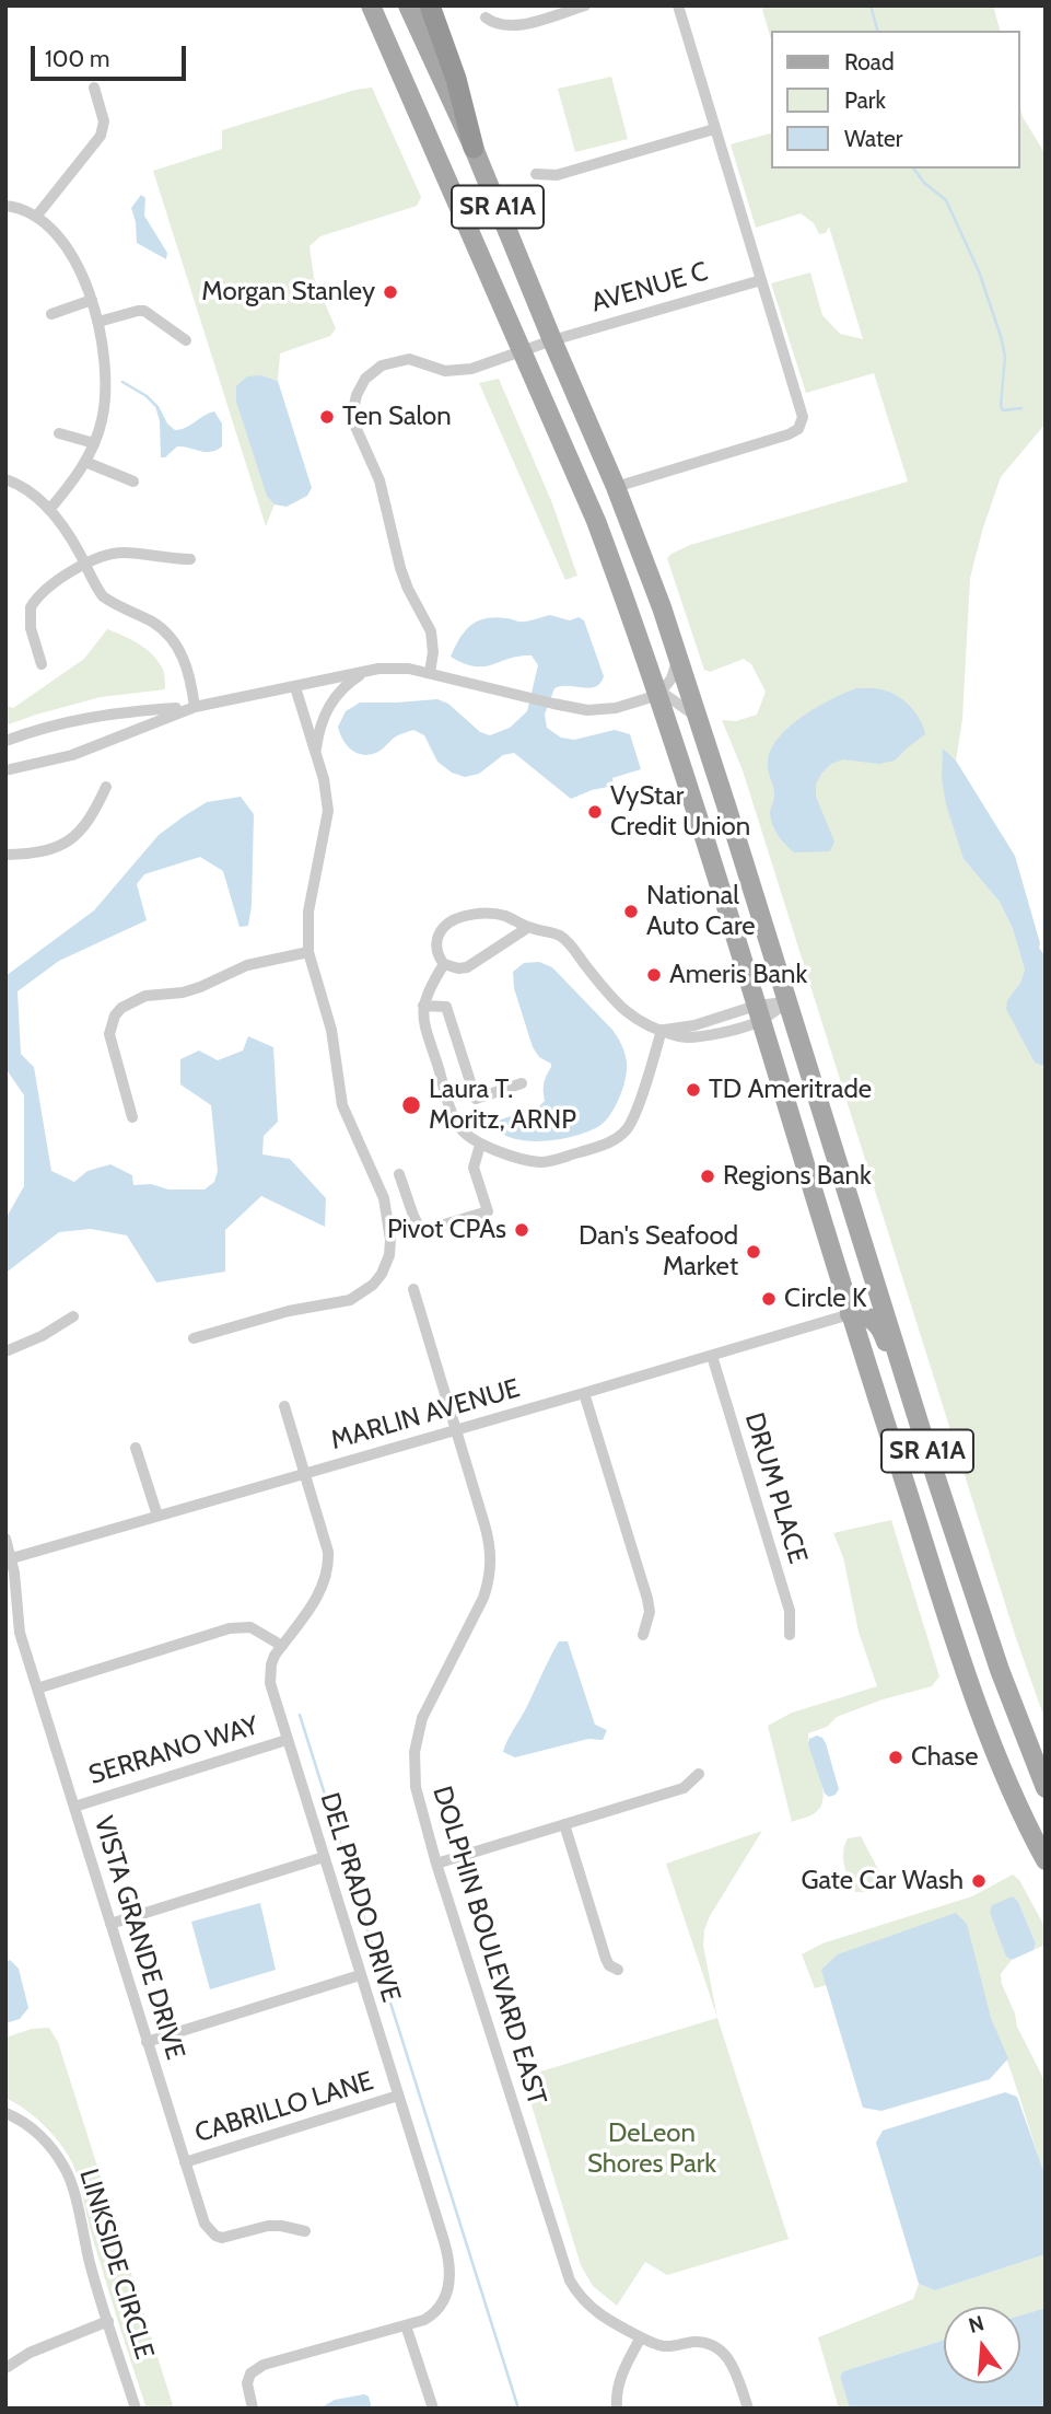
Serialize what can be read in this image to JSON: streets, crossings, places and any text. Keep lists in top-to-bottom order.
{
  "streets": {
    "main road": ["SR A1A"],
    "street": [
      "AVENUE C",
      "MARLIN AVENUE",
      "DRUM PLACE",
      "SERRANO WAY",
      "DEL PRADO DRIVE",
      "VISTA GRANDE DRIVE",
      "DOLPHIN BOULEVARD EAST",
      "CABRILLO LANE",
      "LINKSIDE CIRCLE"
    ]
  },
  "crossings": [
    ["SR A1A", "AVENUE C"],
    ["SR A1A", "MARLIN AVENUE"],
    ["MARLIN AVENUE", "DRUM PLACE"],
    ["MARLIN AVENUE", "DEL PRADO DRIVE"],
    ["MARLIN AVENUE", "VISTA GRANDE DRIVE"],
    ["MARLIN AVENUE", "DOLPHIN BOULEVARD EAST"],
    ["SERRANO WAY", "DEL PRADO DRIVE"],
    ["SERRANO WAY", "VISTA GRANDE DRIVE"],
    ["DEL PRADO DRIVE", "CABRILLO LANE"],
    ["VISTA GRANDE DRIVE", "CABRILLO LANE"]
  ],
  "parks": ["DeLeon Shores Park"],
  "places": [
    "Morgan Stanley",
    "Ten Salon",
    "VyStar Credit Union",
    "National Auto Care",
    "Ameris Bank",
    "TD Ameritrade",
    "Laura T. Moritz, ARNP",
    "Regions Bank",
    "Pivot CPAs",
    "Dan's Seafood Market",
    "Circle K",
    "Chase",
    "Gate Car Wash"
  ],
  "legend": ["Road", "Park", "Water"],
  "scale_bar": "100 m",
  "north": "top"
}
